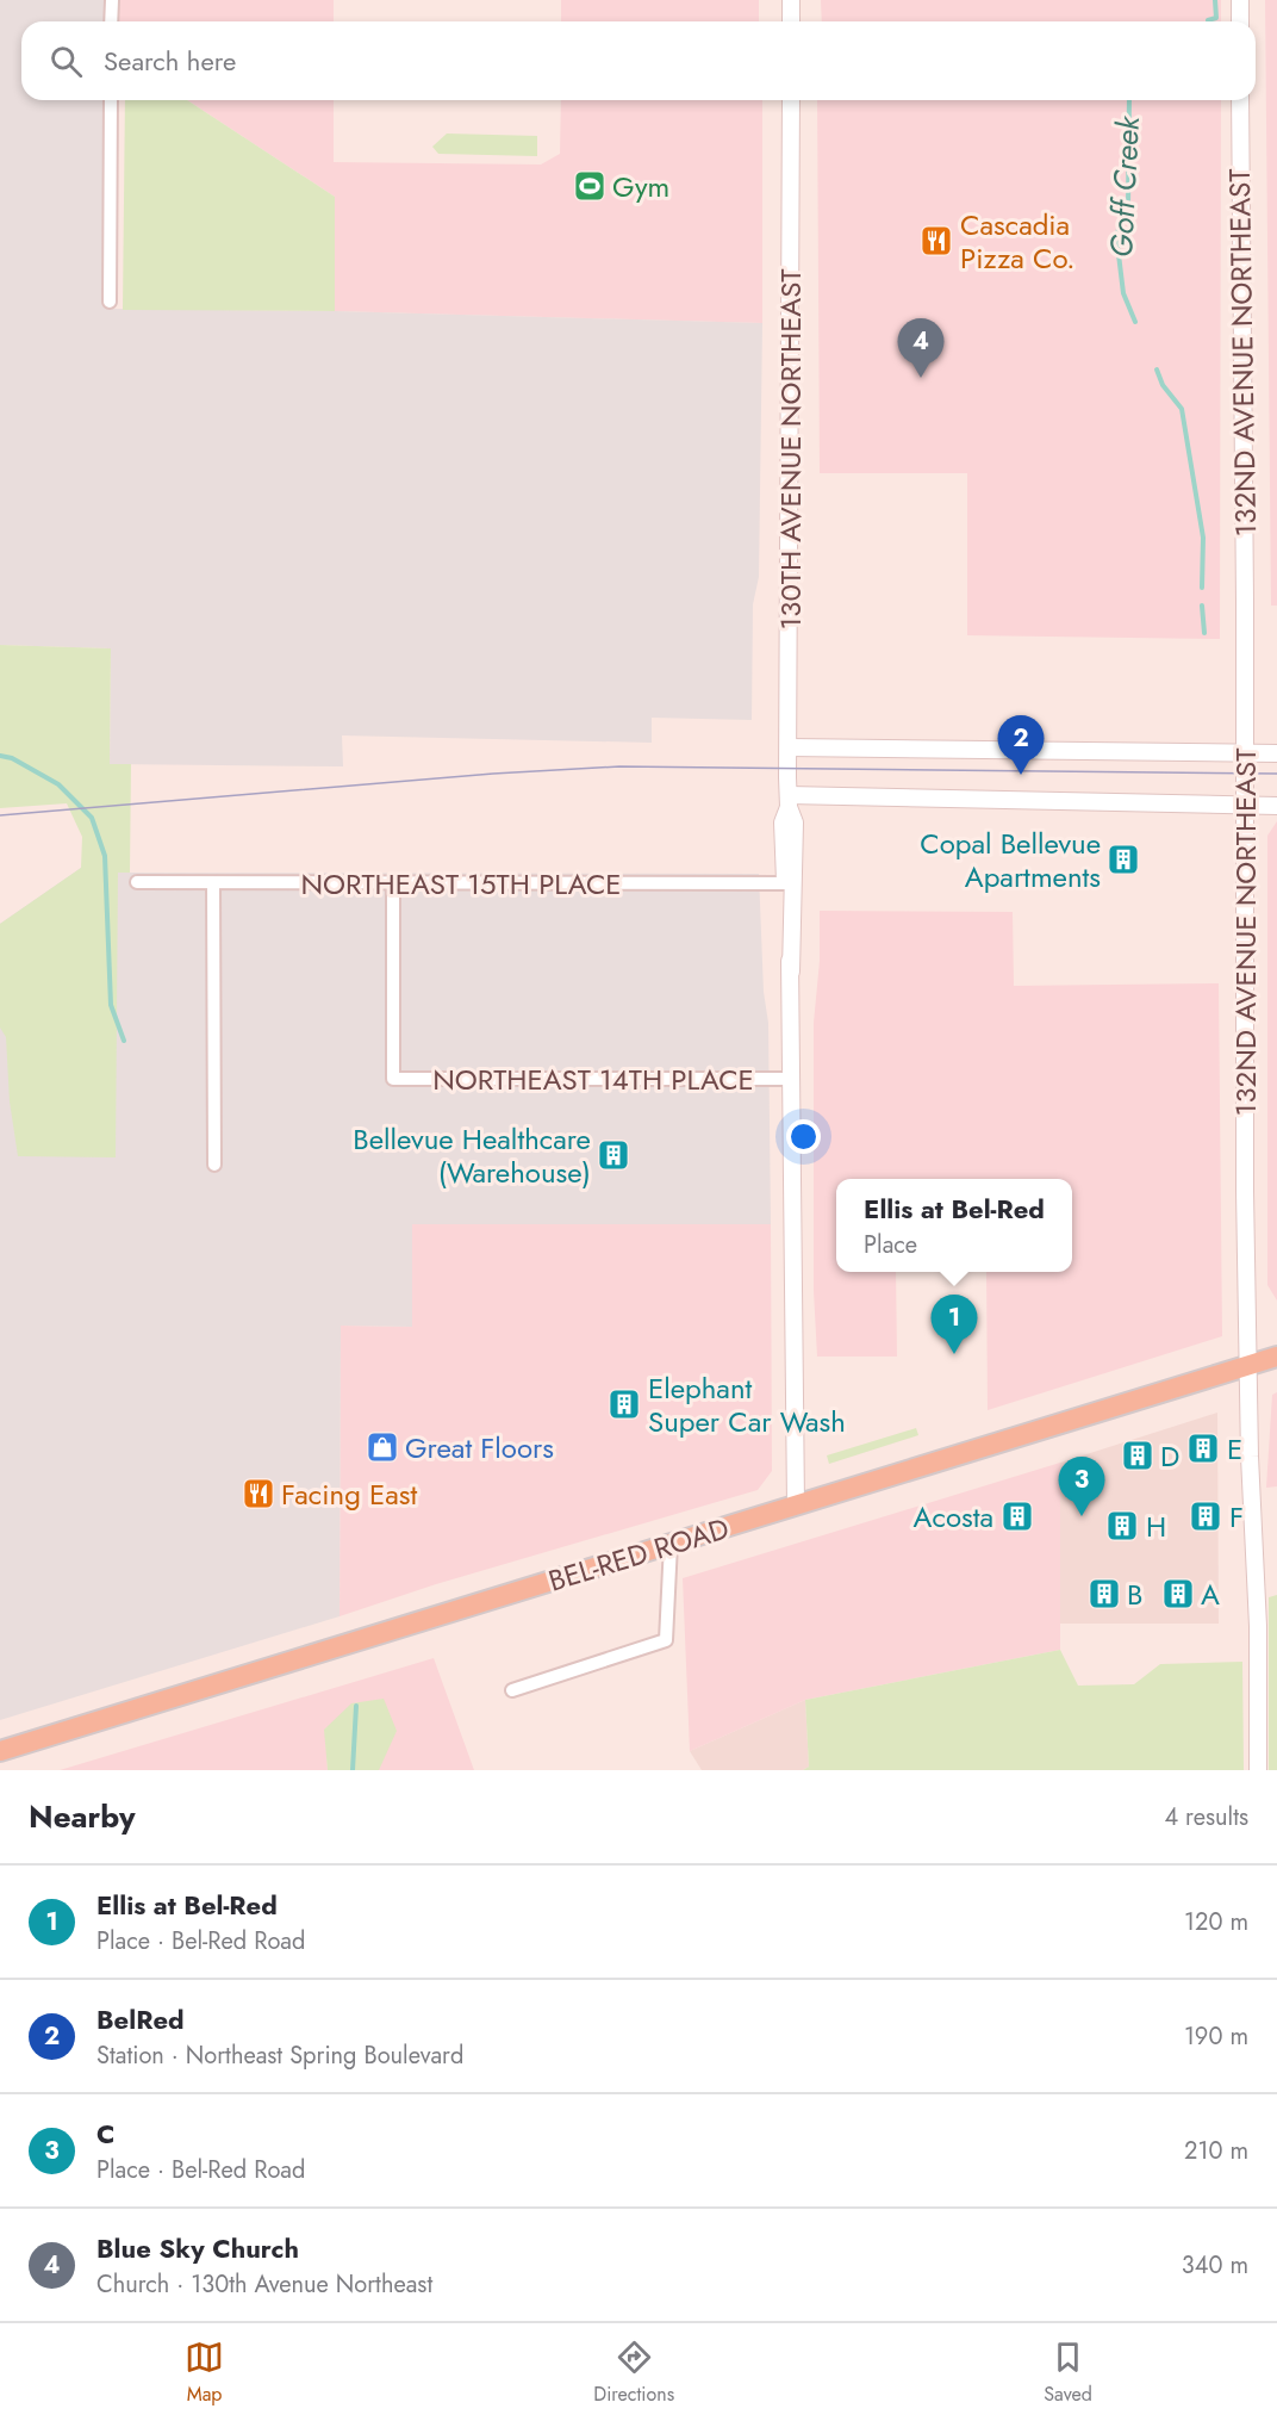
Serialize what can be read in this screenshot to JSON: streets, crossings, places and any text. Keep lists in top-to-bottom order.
{
  "streets": {
    "main road": ["BEL-RED ROAD"],
    "street": [
      "132ND AVENUE NORTHEAST",
      "130TH AVENUE NORTHEAST",
      "NORTHEAST 15TH PLACE",
      "NORTHEAST 14TH PLACE"
    ]
  },
  "crossings": [
    ["132ND AVENUE NORTHEAST", "BEL-RED ROAD"],
    ["130TH AVENUE NORTHEAST", "NORTHEAST 15TH PLACE"],
    ["130TH AVENUE NORTHEAST", "NORTHEAST 14TH PLACE"],
    ["130TH AVENUE NORTHEAST", "BEL-RED ROAD"],
    ["NORTHEAST 15TH PLACE", "NORTHEAST 14TH PLACE"]
  ],
  "water": ["Goff Creek"],
  "places": {
    "sports": ["Gym"],
    "restaurant": ["Cascadia Pizza Co.", "Facing East"],
    "building": [
      "Copal Bellevue Apartments",
      "Bellevue Healthcare (Warehouse)",
      "Elephant Super Car Wash",
      "E",
      "D",
      "Acosta",
      "F",
      "H",
      "B",
      "A"
    ],
    "shop": ["Great Floors"]
  },
  "page": {
    "search": "Search here",
    "pins": [
      "4",
      "2",
      "1",
      "3"
    ],
    "popup": ["Ellis at Bel-Red", "Place"],
    "heading": ["Nearby", "4 results"],
    "list": [
      {
        "mark": "1",
        "name": "Ellis at Bel-Red",
        "note": "Place · Bel-Red Road",
        "value": "120 m"
      },
      {
        "mark": "2",
        "name": "BelRed",
        "note": "Station · Northeast Spring Boulevard",
        "value": "190 m"
      },
      {
        "mark": "3",
        "name": "C",
        "note": "Place · Bel-Red Road",
        "value": "210 m"
      },
      {
        "mark": "4",
        "name": "Blue Sky Church",
        "note": "Church · 130th Avenue Northeast",
        "value": "340 m"
      }
    ],
    "nav": ["Map", "Directions", "Saved"]
  }
}
